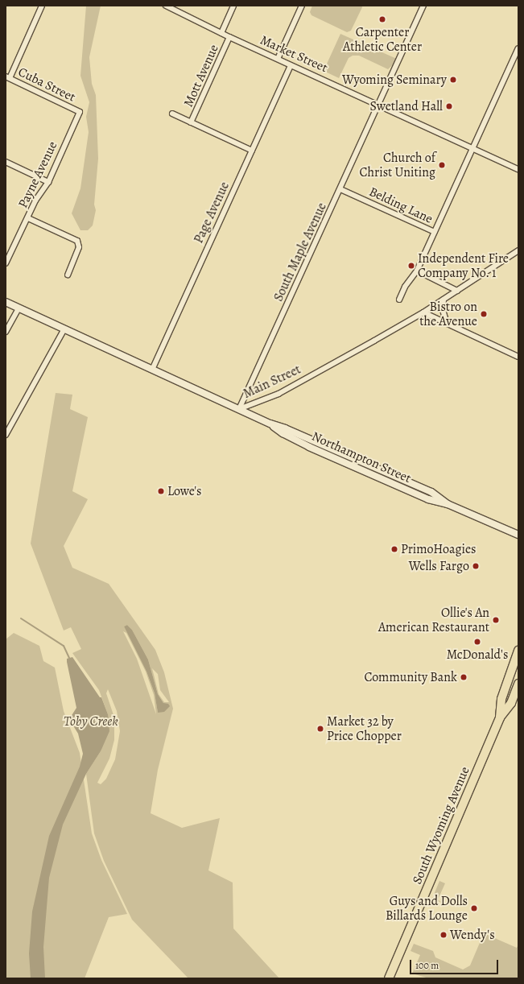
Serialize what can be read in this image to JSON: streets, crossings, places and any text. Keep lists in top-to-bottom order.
{
  "streets": {
    "main road": ["South Wyoming Avenue"],
    "street": [
      "Market Street",
      "Mott Avenue",
      "Cuba Street",
      "Payne Avenue",
      "Belding Lane",
      "Page Avenue",
      "South Maple Avenue",
      "Main Street",
      "Northampton Street"
    ]
  },
  "crossings": [
    ["Market Street", "Mott Avenue"],
    ["Market Street", "Page Avenue"],
    ["Market Street", "South Maple Avenue"],
    ["Cuba Street", "Payne Avenue"],
    ["Belding Lane", "South Maple Avenue"],
    ["Page Avenue", "Main Street"],
    ["South Maple Avenue", "Main Street"],
    ["South Maple Avenue", "Northampton Street"],
    ["Main Street", "Northampton Street"]
  ],
  "water": ["Toby Creek"],
  "places": [
    "Carpenter Athletic Center",
    "Wyoming Seminary",
    "Swetland Hall",
    "Church of Christ Uniting",
    "Independent Fire Company No. 1",
    "Bistro on the Avenue",
    "Lowe's",
    "PrimoHoagies",
    "Wells Fargo",
    "Ollie's An American Restaurant",
    "McDonald's",
    "Community Bank",
    "Market 32 by Price Chopper",
    "Guys and Dolls Billards Lounge",
    "Wendy's"
  ],
  "scale_bar": "100 m"
}
